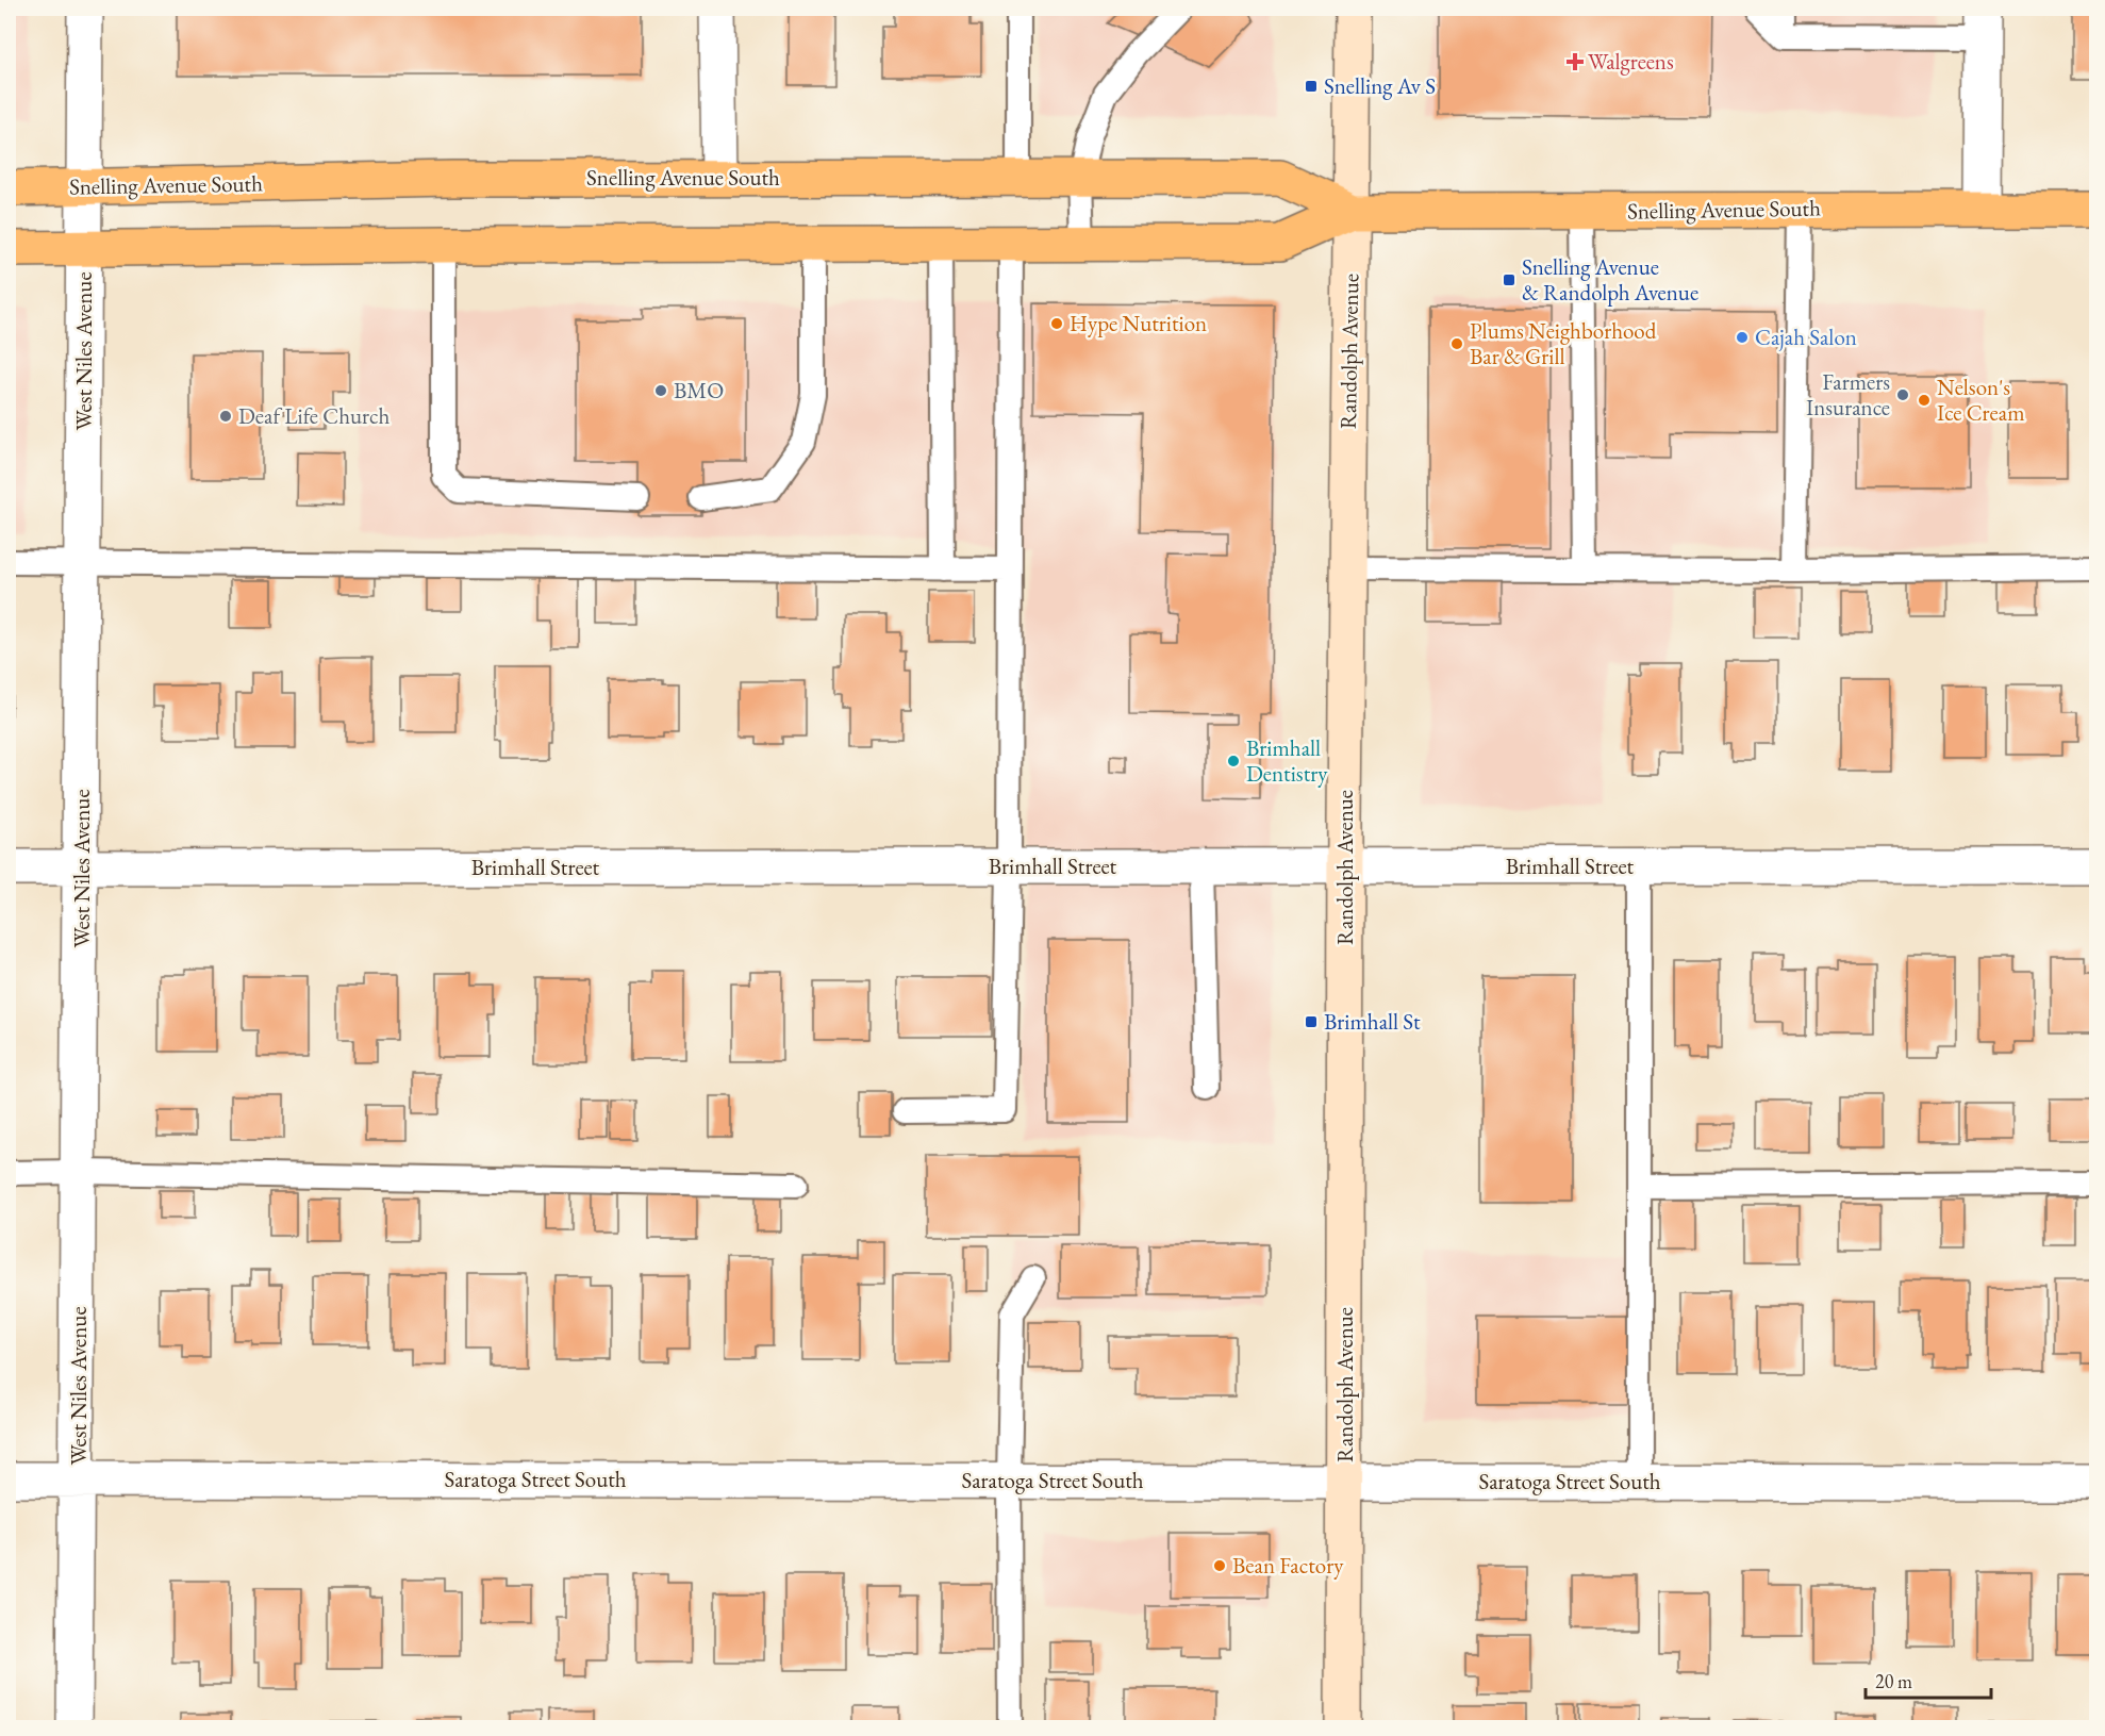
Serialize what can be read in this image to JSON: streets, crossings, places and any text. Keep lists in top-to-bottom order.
{
  "streets": {
    "main road": ["Snelling Avenue South", "Randolph Avenue"],
    "street": ["West Niles Avenue", "Brimhall Street", "Saratoga Street South"]
  },
  "crossings": [
    ["Snelling Avenue South", "West Niles Avenue"],
    ["Snelling Avenue South", "Randolph Avenue"],
    ["West Niles Avenue", "Brimhall Street"],
    ["West Niles Avenue", "Saratoga Street South"],
    ["Randolph Avenue", "Brimhall Street"],
    ["Randolph Avenue", "Saratoga Street South"]
  ],
  "places": {
    "health": ["Walgreens"],
    "transit": ["Snelling Av S", "Snelling Avenue & Randolph Avenue", "Brimhall St"],
    "other": [
      "Hype Nutrition",
      "Cajah Salon",
      "Plums Neighborhood Bar & Grill",
      "BMO",
      "Farmers Insurance",
      "Nelson's Ice Cream",
      "Deaf Life Church",
      "Brimhall Dentistry",
      "Bean Factory"
    ]
  },
  "scale_bar": "20 m"
}
